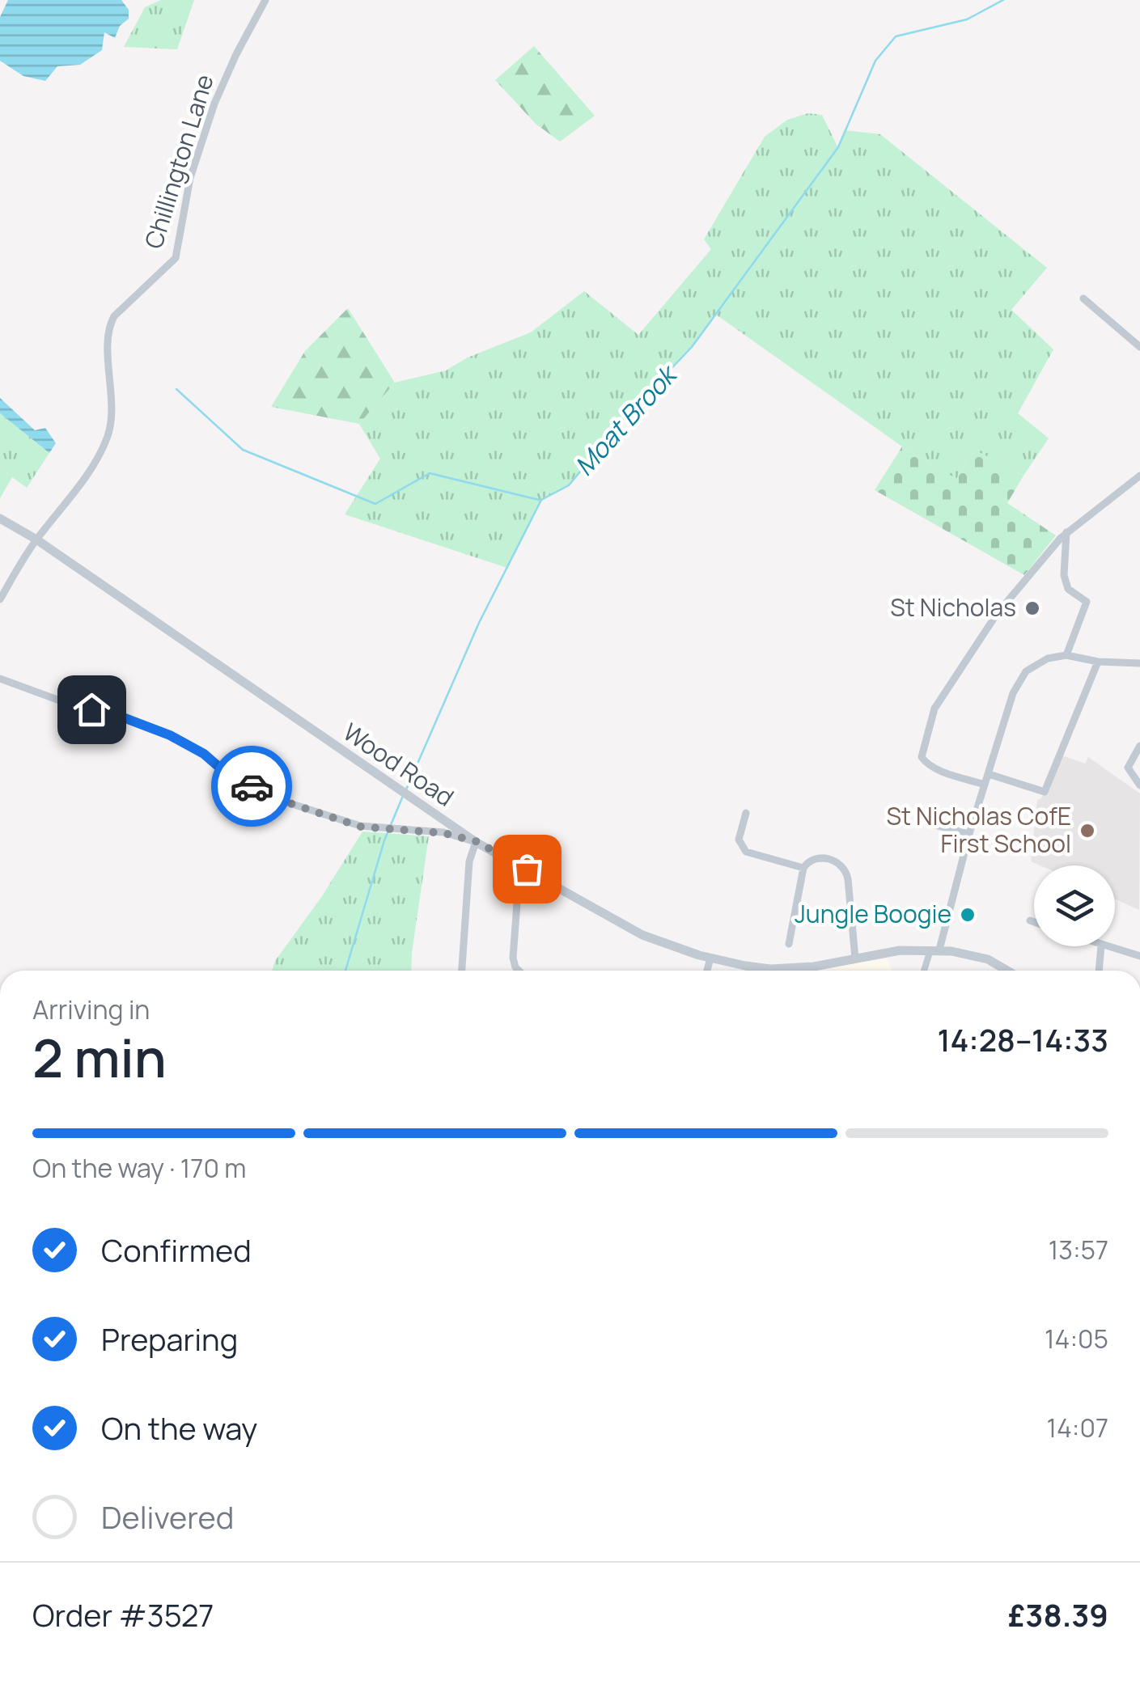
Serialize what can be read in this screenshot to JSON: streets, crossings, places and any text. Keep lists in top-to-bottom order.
{
  "streets": {
    "street": ["Chillington Lane", "Wood Road"]
  },
  "crossings": [
    ["Chillington Lane", "Wood Road"]
  ],
  "water": ["Moat Brook"],
  "places": ["St Nicholas", "St Nicholas CofE First School", "Jungle Boogie"],
  "page": {
    "heading": ["2 min", "Arriving in", "14:28–14:33"],
    "panel": ["Order #3527", "£38.39"],
    "bar": "On the way · 170 m",
    "list": [
      ["Confirmed", "13:57"],
      ["Preparing", "14:05"],
      ["On the way", "14:07"],
      "Delivered"
    ]
  }
}
